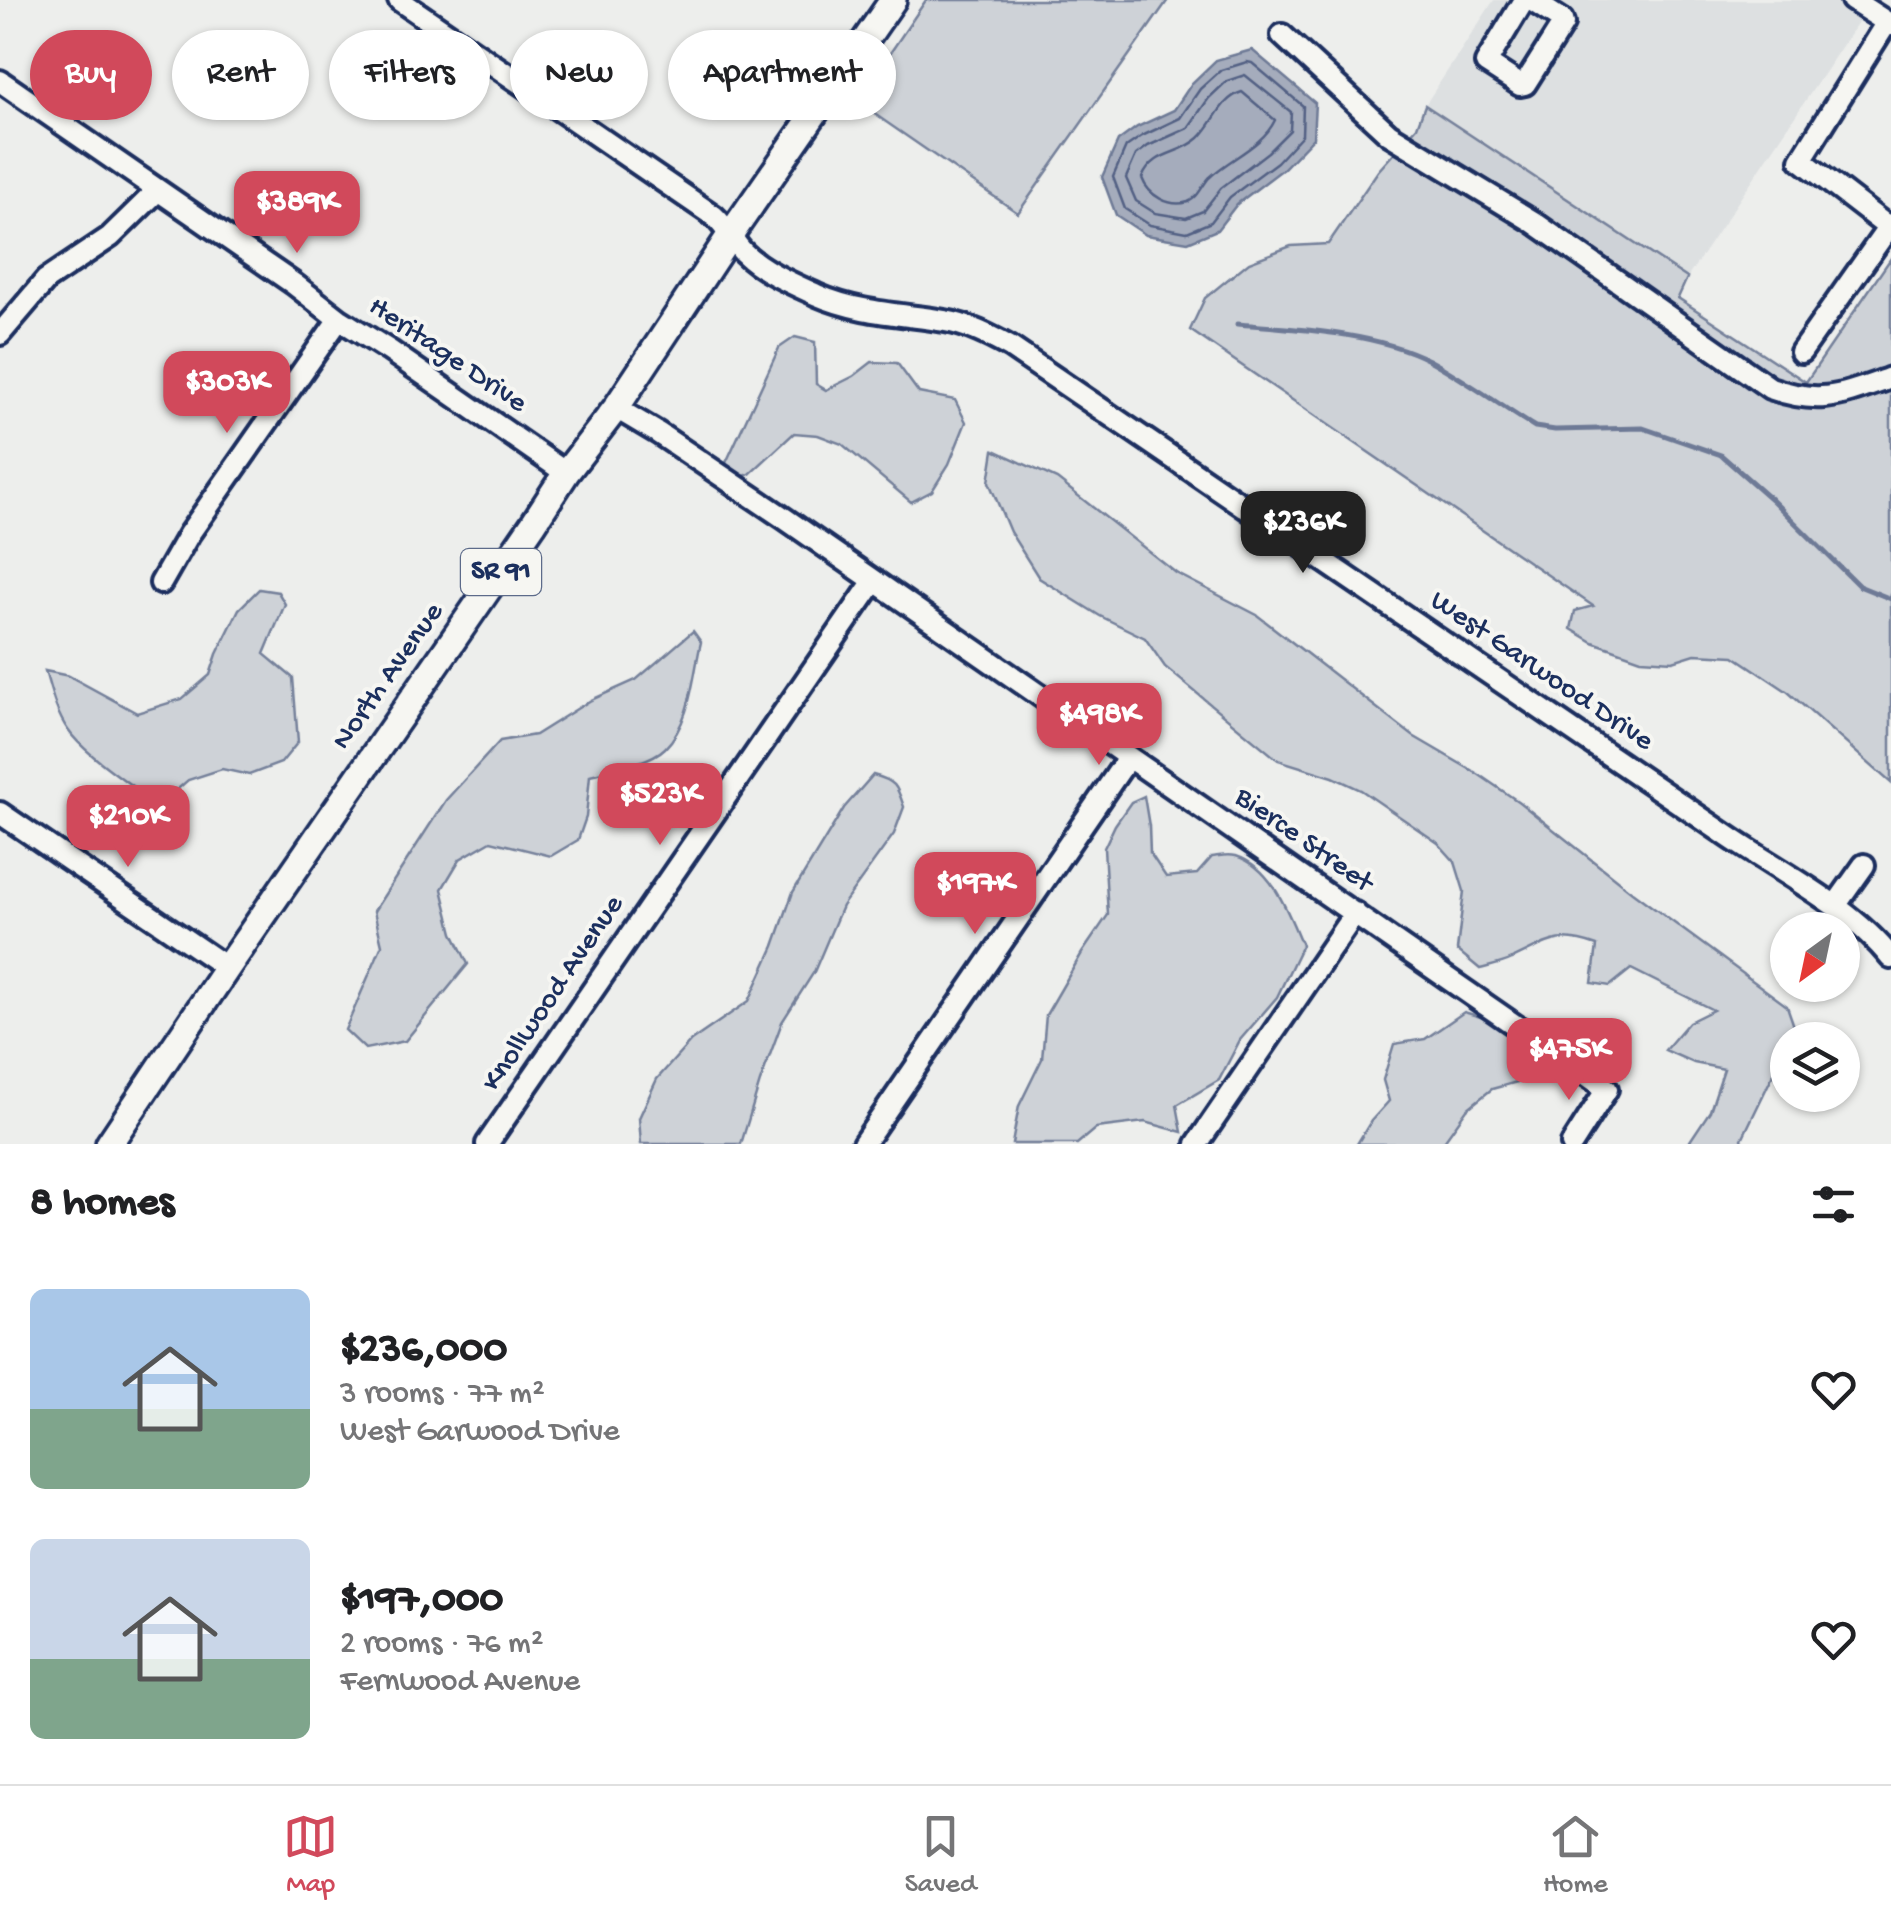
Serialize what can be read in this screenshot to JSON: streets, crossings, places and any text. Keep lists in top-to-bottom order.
{
  "streets": {
    "main road": ["SR 91", "North Avenue"],
    "street": [
      "Heritage Drive",
      "West Garwood Drive",
      "Bierce Street",
      "Knollwood Avenue"
    ]
  },
  "crossings": [
    ["Heritage Drive", "North Avenue"],
    ["West Garwood Drive", "North Avenue"],
    ["North Avenue", "Bierce Street"],
    ["Bierce Street", "Knollwood Avenue"]
  ],
  "north": "bottom left",
  "page": {
    "chip": [
      "Buy",
      "Rent",
      "Filters",
      "New",
      "Apartment"
    ],
    "price": [
      "$389K",
      "$303K",
      "$236K",
      "$498K",
      "$523K",
      "$210K",
      "$197K",
      "$475K"
    ],
    "heading": "8 homes",
    "list": [
      {
        "name": "$236,000",
        "note": "3 rooms · 77 m² · West Garwood Drive"
      },
      {
        "name": "$197,000",
        "note": "2 rooms · 76 m² · Fernwood Avenue"
      }
    ],
    "tabs": ["Map", "Saved", "Home"]
  }
}
